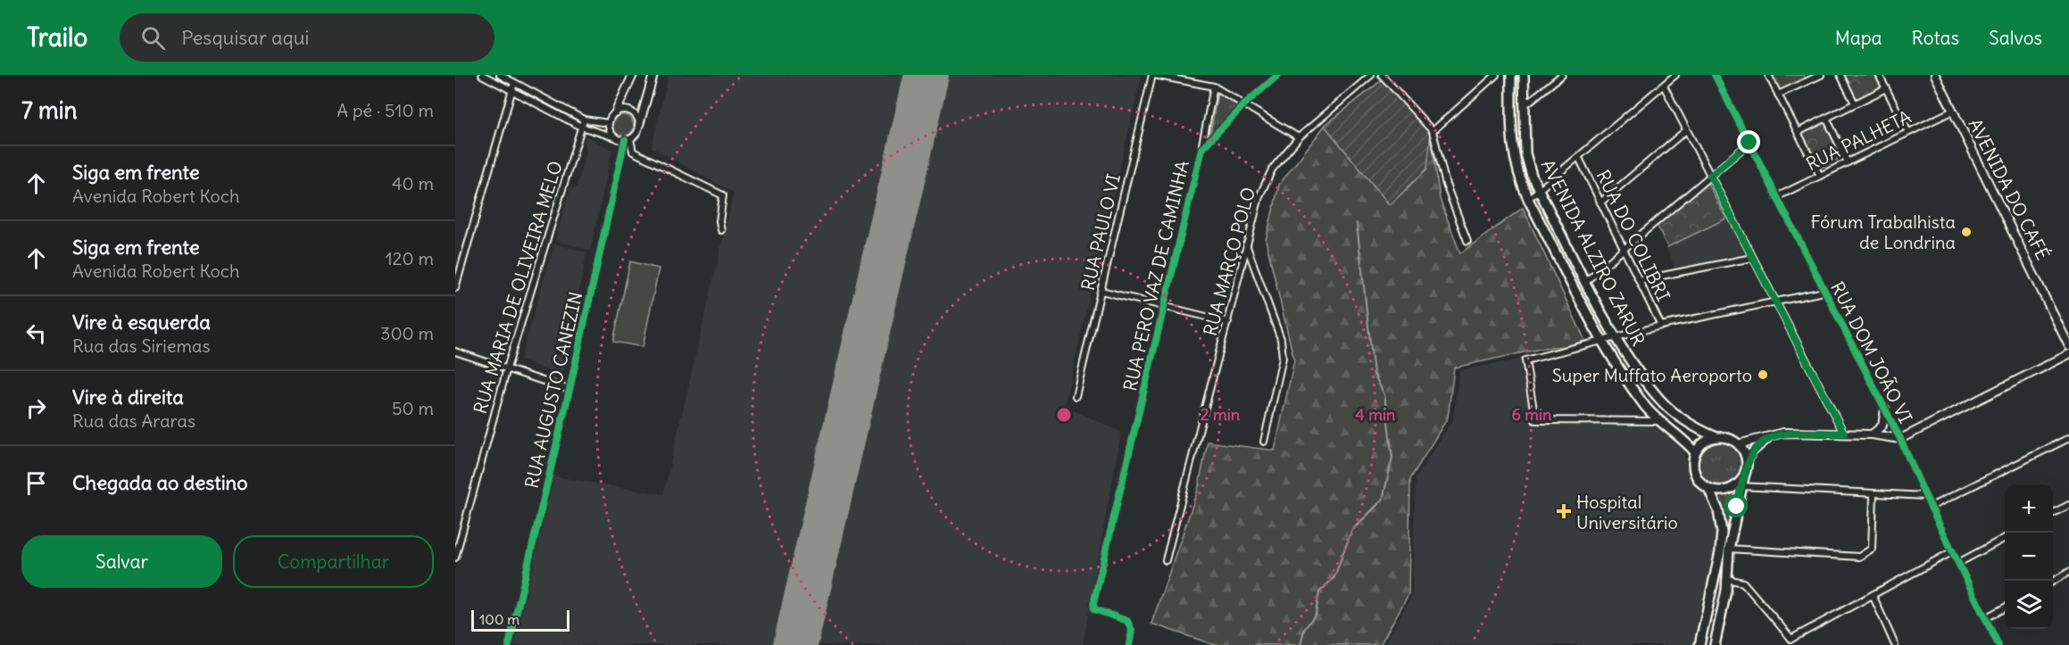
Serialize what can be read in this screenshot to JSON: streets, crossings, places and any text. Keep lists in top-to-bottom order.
{
  "streets": {
    "main road": ["AVENIDA ALZIRO ZARUR"],
    "street": [
      "RUA PALHETA",
      "AVENIDA DO CAFÉ",
      "RUA PAULO VI",
      "RUA DO COLIBRI",
      "RUA MARÇO POLO",
      "RUA PERO VAZ DE CAMINHA",
      "RUA MARIA DE OLIVEIRA MELO",
      "RUA DOM JOÃO VI",
      "RUA AUGUSTO CANEZIN"
    ]
  },
  "crossings": [
    ["RUA PALHETA", "AVENIDA DO CAFÉ"],
    ["RUA PALHETA", "RUA DOM JOÃO VI"]
  ],
  "places": {
    "other": ["Fórum Trabalhista de Londrina", "Super Muffato Aeroporto"],
    "health": ["Hospital Universitário"]
  },
  "scale_bar": "100 m",
  "page": {
    "header": "Trailo",
    "search": "Pesquisar aqui",
    "nav": ["Mapa", "Rotas", "Salvos"],
    "heading": ["7 min", "A pé · 510 m"],
    "list": [
      ["Siga em frente", "Avenida Robert Koch", "40 m"],
      ["Siga em frente", "Avenida Robert Koch", "120 m"],
      ["Vire à esquerda", "Rua das Siriemas", "300 m"],
      ["Vire à direita", "Rua das Araras", "50 m"],
      "Chegada ao destino"
    ],
    "map_buttons": ["+", "−"],
    "buttons": ["Salvar", "Compartilhar"],
    "scale": "100 m"
  },
  "rings": ["2 min", "4 min", "6 min"]
}
